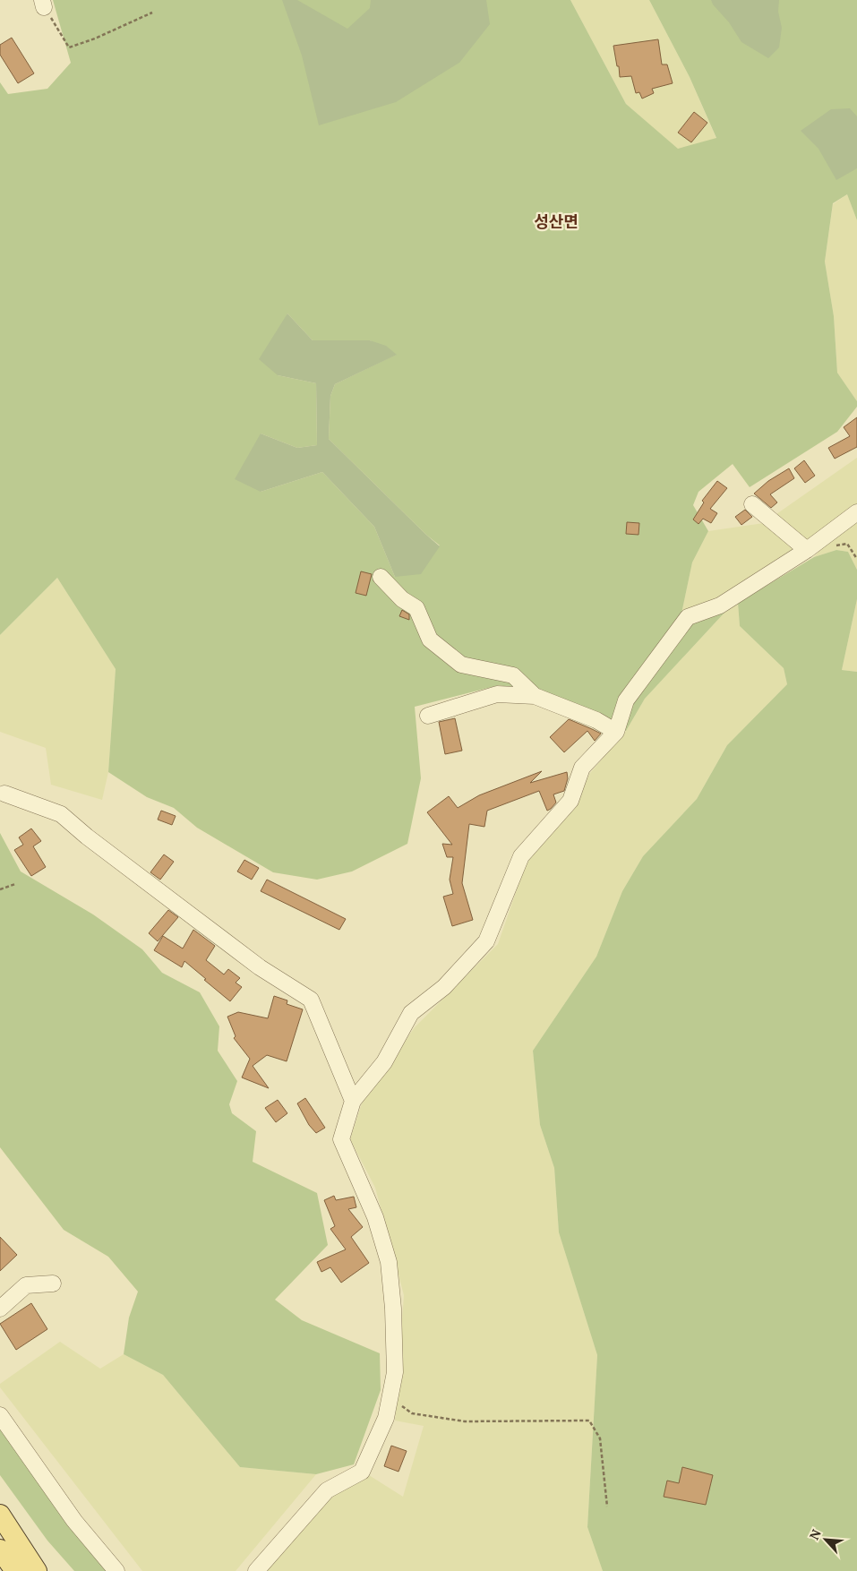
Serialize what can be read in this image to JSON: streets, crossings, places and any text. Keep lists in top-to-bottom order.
{
  "districts": ["성산면"],
  "north": "top left"
}
